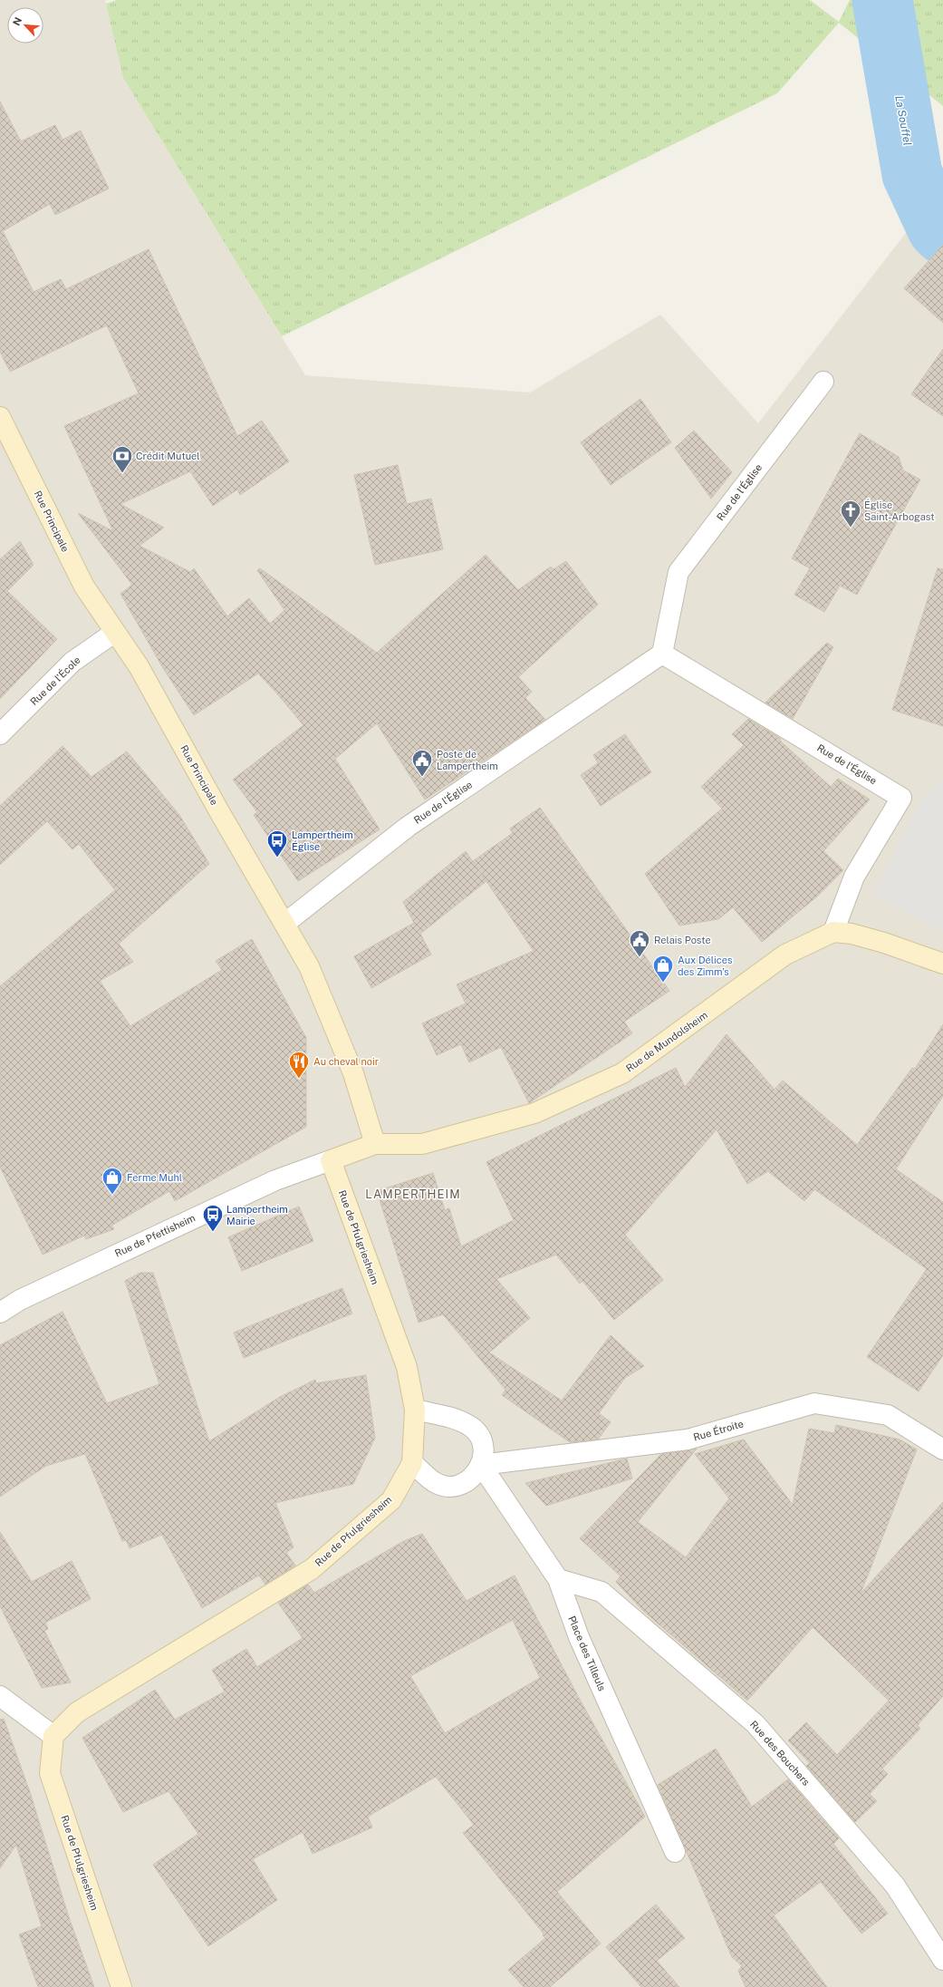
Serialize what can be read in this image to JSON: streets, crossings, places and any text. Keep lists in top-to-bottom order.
{
  "streets": {
    "main road": [
      "Rue Principale",
      "Rue de Mundolsheim",
      "Rue de Pfettisheim",
      "Rue de Pfulgriesheim"
    ],
    "street": [
      "Rue de l'Église",
      "Rue de l'École",
      "Rue Étroite",
      "Place des Tilleuls",
      "Rue des Bouchers"
    ]
  },
  "crossings": [
    ["Rue de l'Église", "Rue Principale"],
    ["Rue de l'Église", "Rue de Mundolsheim"],
    ["Rue Principale", "Rue de l'École"],
    ["Rue Principale", "Rue de Mundolsheim"],
    ["Rue Principale", "Rue de Pfettisheim"],
    ["Rue de Mundolsheim", "Rue de Pfettisheim"],
    ["Rue de Pfettisheim", "Rue de Pfulgriesheim"],
    ["Rue de Pfulgriesheim", "Rue Étroite"],
    ["Rue de Pfulgriesheim", "Place des Tilleuls"],
    ["Rue Étroite", "Place des Tilleuls"],
    ["Place des Tilleuls", "Rue des Bouchers"]
  ],
  "districts": ["LAMPERTHEIM"],
  "water": ["La Souffel"],
  "places": {
    "bank": ["Crédit Mutuel"],
    "church": ["Église Saint-Arbogast"],
    "public building": ["Poste de Lampertheim", "Relais Poste"],
    "bus stop": ["Lampertheim Église", "Lampertheim Mairie"],
    "shop": ["Aux Délices des Zimm’s", "Ferme Muhl"],
    "restaurant": ["Au cheval noir"]
  },
  "north": "top left"
}
